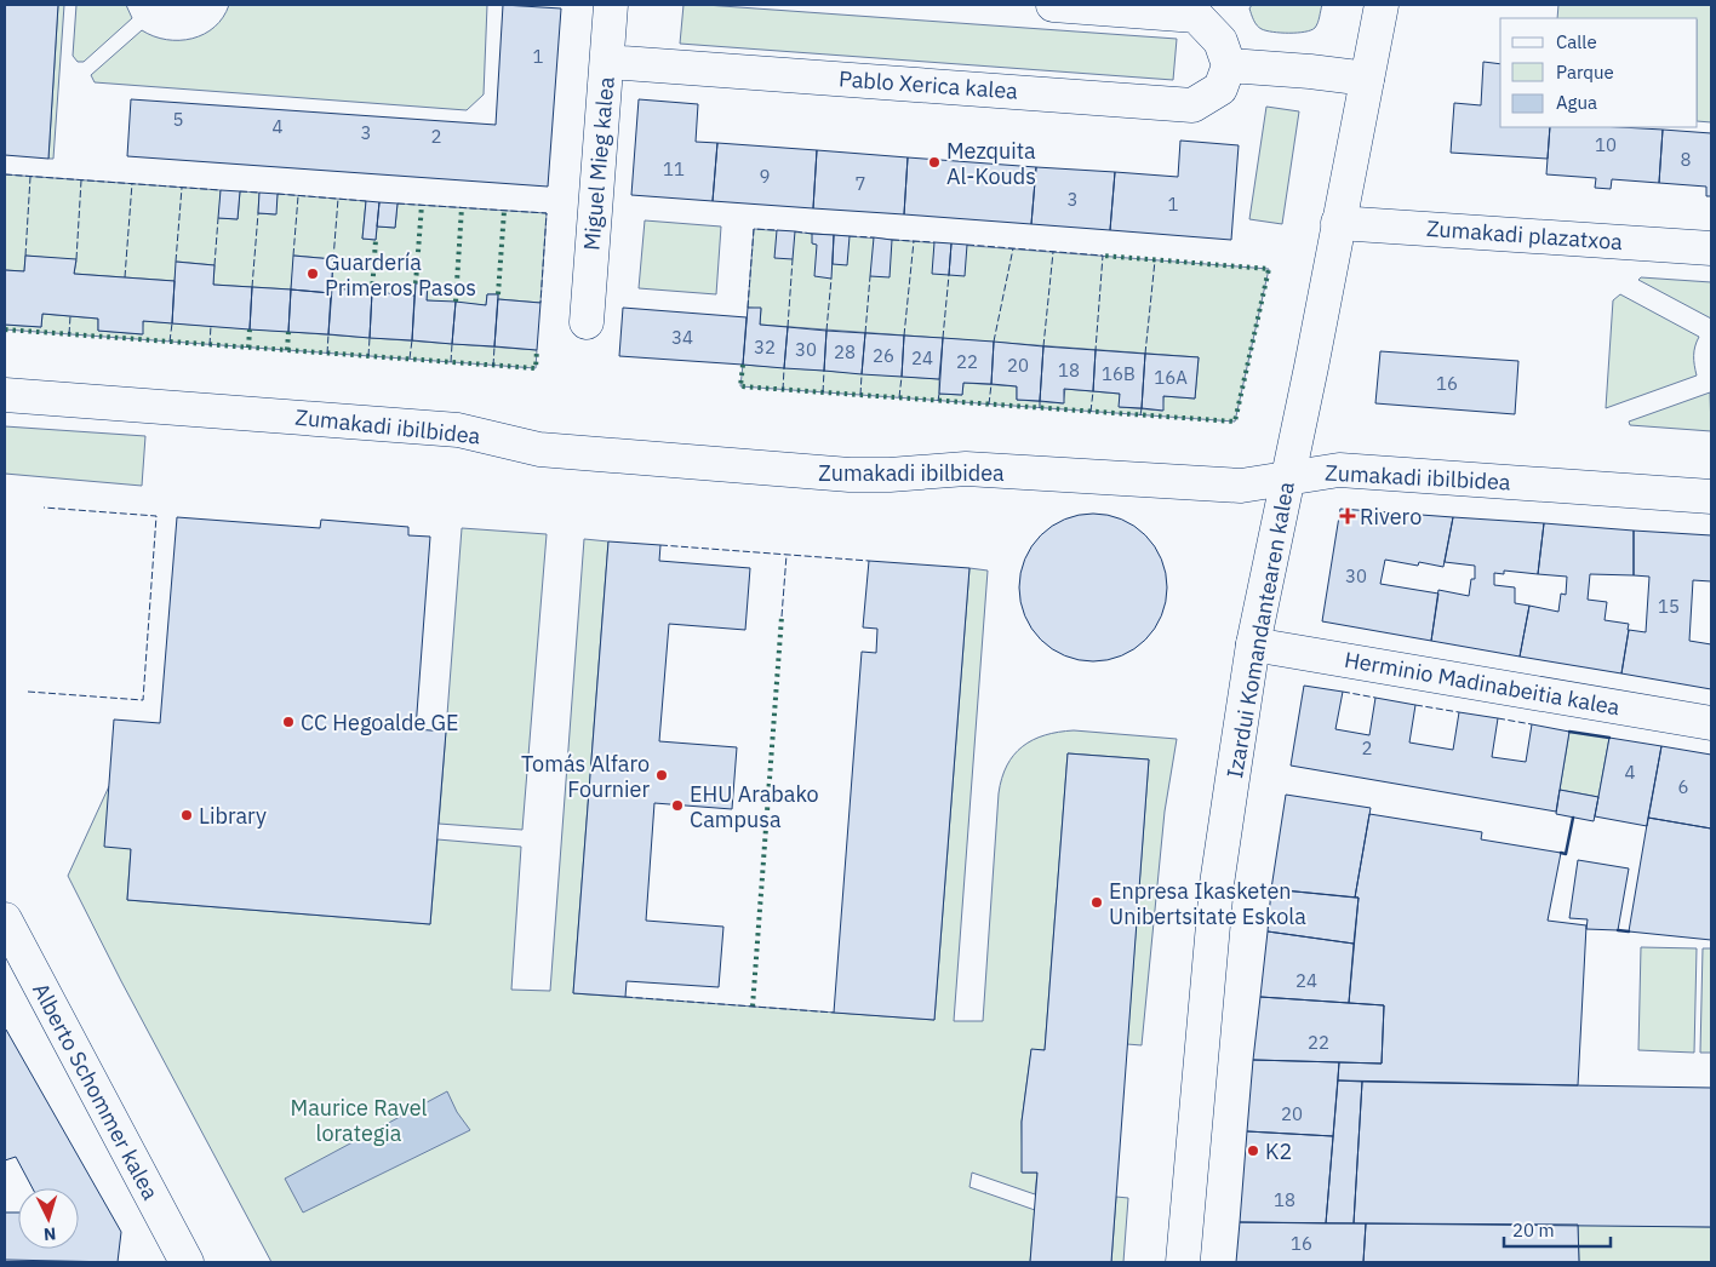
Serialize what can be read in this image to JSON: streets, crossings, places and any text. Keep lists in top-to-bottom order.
{
  "streets": {
    "street": [
      "Pablo Xerica kalea",
      "Miguel Mieg kalea",
      "Zumakadi plazatxoa",
      "Zumakadi ibilbidea",
      "Izardui Komandantearen kalea",
      "Herminio Madinabeitia kalea",
      "Alberto Schommer kalea"
    ]
  },
  "crossings": [
    ["Pablo Xerica kalea", "Miguel Mieg kalea"],
    ["Zumakadi plazatxoa", "Izardui Komandantearen kalea"],
    ["Zumakadi ibilbidea", "Izardui Komandantearen kalea"],
    ["Izardui Komandantearen kalea", "Herminio Madinabeitia kalea"]
  ],
  "parks": ["Maurice Ravel lorategia"],
  "places": {
    "other": [
      "Mezquita Al-Kouds",
      "Guardería Primeros Pasos",
      "CC Hegoalde GE",
      "Tomás Alfaro Fournier",
      "EHU Arabako Campusa",
      "Library",
      "Enpresa Ikasketen Unibertsitate Eskola",
      "K2"
    ],
    "health": ["Rivero"]
  },
  "house_numbers": [
    "1",
    "5",
    "4",
    "3",
    "2",
    "10",
    "8",
    "11",
    "9",
    "7",
    "3",
    "1",
    "34",
    "32",
    "30",
    "28",
    "26",
    "24",
    "22",
    "20",
    "18",
    "16B",
    "16A",
    "16",
    "30",
    "15",
    "2",
    "4",
    "6",
    "24",
    "22",
    "20",
    "18",
    "16"
  ],
  "legend": ["Calle", "Parque", "Agua"],
  "scale_bar": "20 m",
  "north": "bottom"
}
